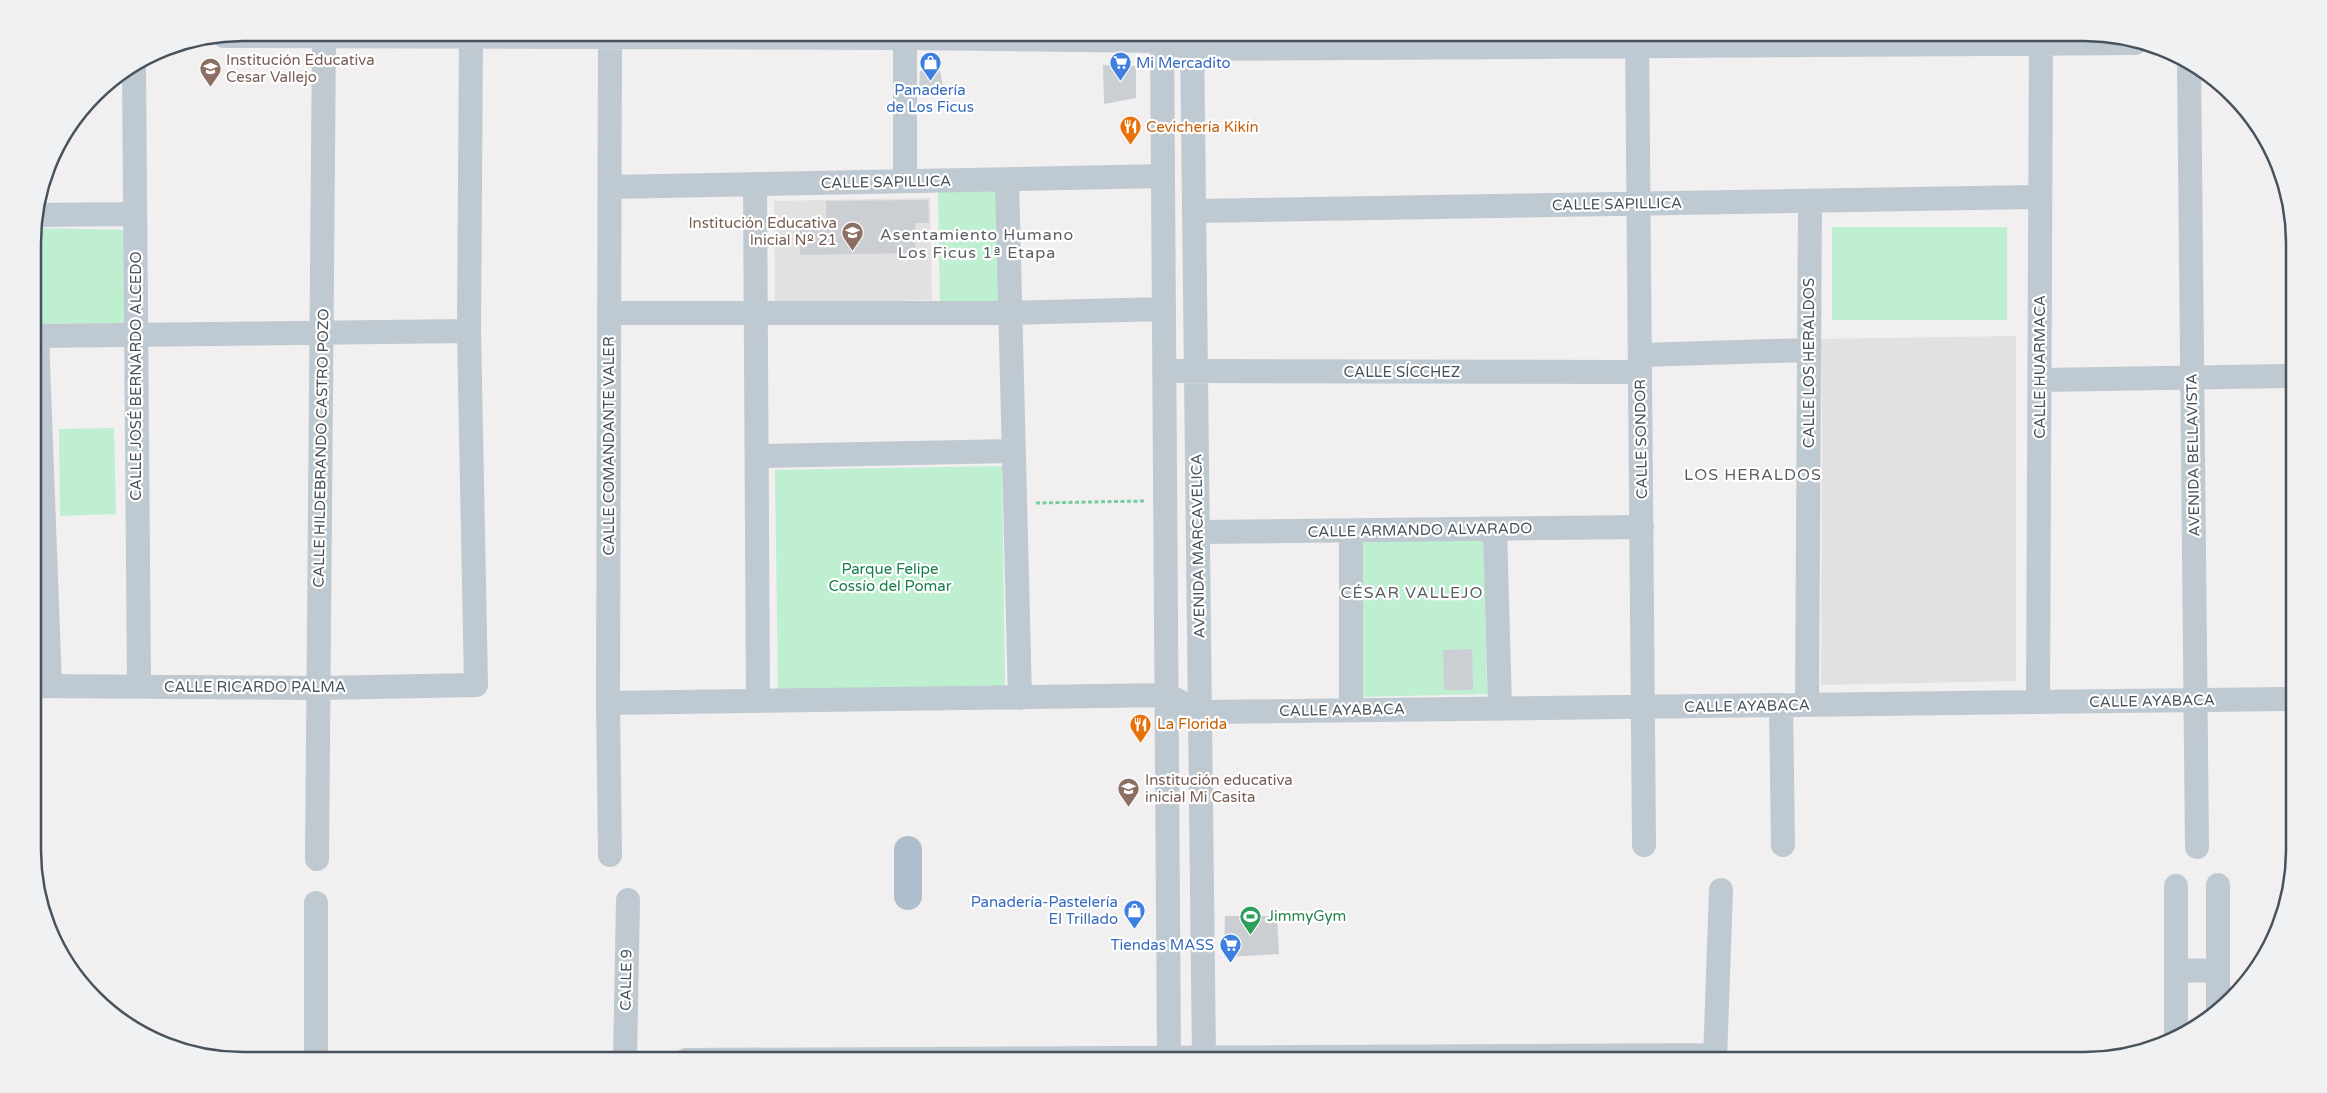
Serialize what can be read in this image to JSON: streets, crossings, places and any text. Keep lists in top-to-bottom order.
{
  "streets": {
    "street": [
      "CALLE SAPILLICA",
      "CALLE LOS HERALDOS",
      "CALLE HUARMACA",
      "CALLE SÍCCHEZ",
      "CALLE JOSÉ BERNARDO ALCEDO",
      "CALLE SONDOR",
      "CALLE COMANDANTE VALER",
      "CALLE HILDEBRANDO CASTRO POZO",
      "AVENIDA BELLAVISTA",
      "CALLE ARMANDO ALVARADO",
      "AVENIDA MARCAVELICA",
      "CALLE RICARDO PALMA",
      "CALLE AYABACA",
      "CALLE 9"
    ]
  },
  "crossings": [
    ["CALLE SAPILLICA", "CALLE LOS HERALDOS"],
    ["CALLE SAPILLICA", "CALLE HUARMACA"],
    ["CALLE SAPILLICA", "CALLE SONDOR"],
    ["CALLE SAPILLICA", "CALLE COMANDANTE VALER"],
    ["CALLE SAPILLICA", "AVENIDA MARCAVELICA"],
    ["CALLE LOS HERALDOS", "CALLE SÍCCHEZ"],
    ["CALLE LOS HERALDOS", "CALLE AYABACA"],
    ["CALLE HUARMACA", "CALLE AYABACA"],
    ["CALLE SÍCCHEZ", "CALLE SONDOR"],
    ["CALLE SÍCCHEZ", "AVENIDA MARCAVELICA"],
    ["CALLE JOSÉ BERNARDO ALCEDO", "CALLE RICARDO PALMA"],
    ["CALLE SONDOR", "CALLE ARMANDO ALVARADO"],
    ["CALLE SONDOR", "CALLE AYABACA"],
    ["CALLE HILDEBRANDO CASTRO POZO", "CALLE RICARDO PALMA"],
    ["AVENIDA BELLAVISTA", "CALLE AYABACA"],
    ["CALLE ARMANDO ALVARADO", "AVENIDA MARCAVELICA"],
    ["AVENIDA MARCAVELICA", "CALLE AYABACA"]
  ],
  "districts": ["Asentamiento Humano Los Ficus 1ª Etapa", "LOS HERALDOS", "CÉSAR VALLEJO"],
  "parks": ["Parque Felipe Cossío del Pomar"],
  "places": {
    "shop": ["Panadería de Los Ficus", "Panadería-Pastelería El Trillado"],
    "supermarket": ["Mi Mercadito", "Tiendas MASS"],
    "school or university": ["Institución Educativa Cesar Vallejo", "Institución Educativa Inicial Nº 21", "Institución educativa inicial Mi Casita"],
    "restaurant": ["Cevichería Kikín", "La Florida"],
    "sports": ["JimmyGym"]
  }
}
